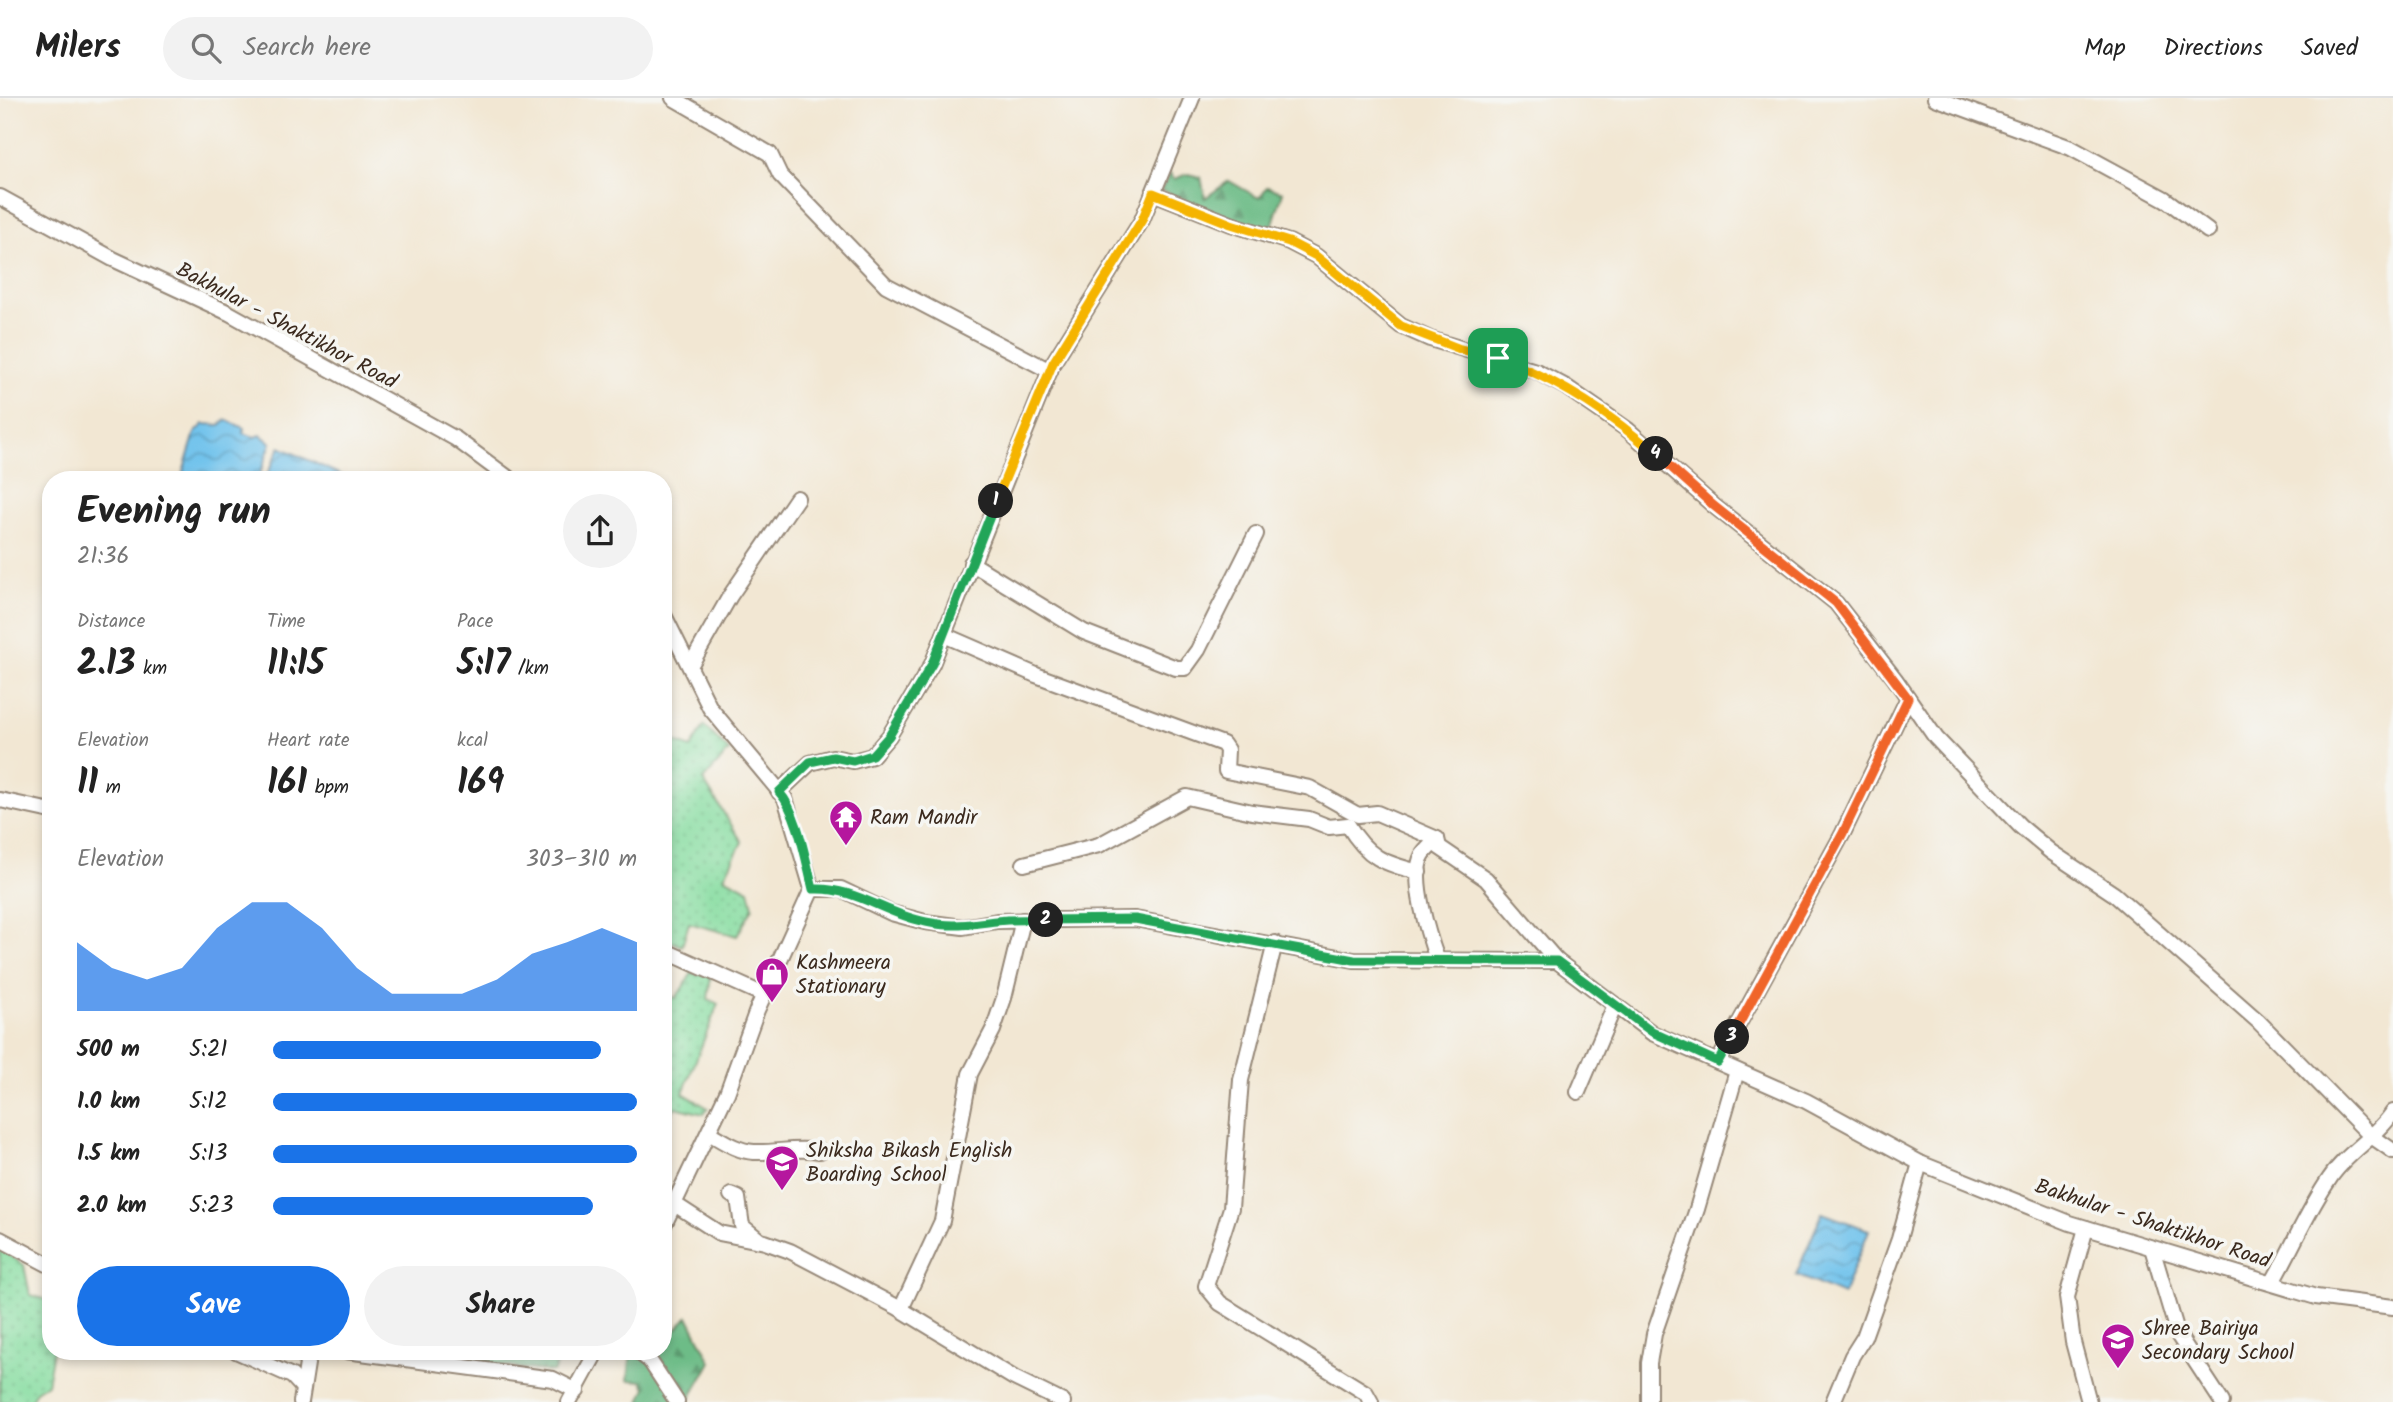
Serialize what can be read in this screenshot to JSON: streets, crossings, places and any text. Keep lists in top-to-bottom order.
{
  "streets": {
    "street": ["Bakhular - Shaktikhor Road"]
  },
  "places": {
    "temple": ["Ram Mandir"],
    "shop": ["Kashmeera Stationary"],
    "school or university": ["Shiksha Bikash English Boarding School", "Shree Bairiya Secondary School"]
  },
  "page": {
    "header": "Milers",
    "search": "Search here",
    "nav": ["Map", "Directions", "Saved"],
    "pins": [
      "4",
      "1",
      "2",
      "3"
    ],
    "heading": ["Evening run", "21:36"],
    "stats": [
      ["Distance", "2.13 km"],
      ["Time", "11:15"],
      ["Pace", "5:17 /km"],
      ["Elevation", "11 m"],
      ["Heart rate", "161 bpm"],
      ["kcal", "169"]
    ],
    "chart": ["Elevation", "303–310 m"],
    "list": [
      {
        "name": "500 m",
        "note": "5:21"
      },
      {
        "name": "1.0 km",
        "note": "5:12"
      },
      {
        "name": "1.5 km",
        "note": "5:13"
      },
      {
        "name": "2.0 km",
        "note": "5:23"
      }
    ],
    "buttons": ["Save", "Share"]
  }
}
